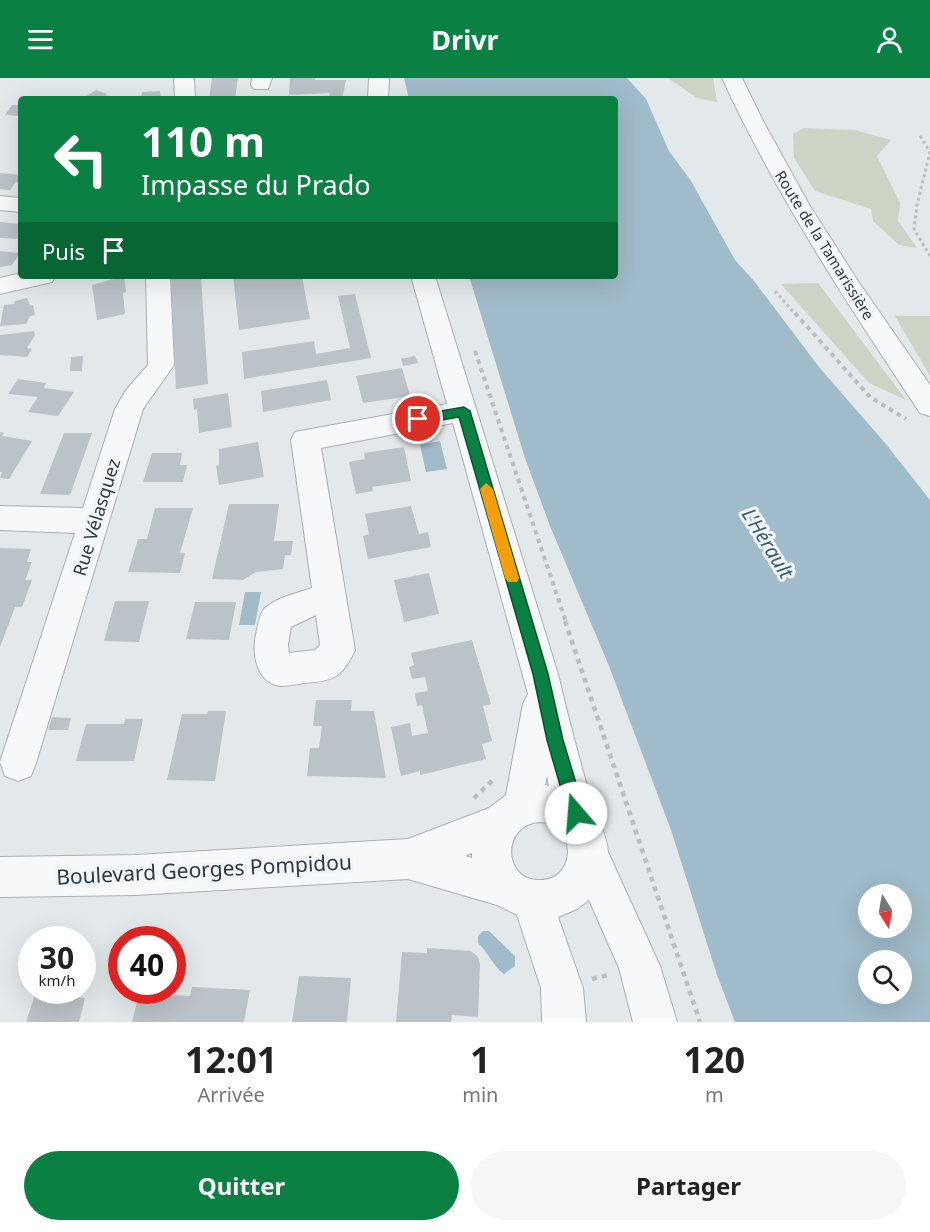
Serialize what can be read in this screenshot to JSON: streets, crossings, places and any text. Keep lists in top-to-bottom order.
{
  "streets": {
    "street": ["Route de la Tamarissière", "Rue Vélasquez", "Boulevard Georges Pompidou"]
  },
  "water": ["L'Hérault"],
  "north": "bottom",
  "page": {
    "header": "Drivr",
    "turn": ["110 m", "Impasse du Prado"],
    "then": "Puis",
    "speed": "30 km/h",
    "limit": "40",
    "eta": [
      "12:01",
      "Arrivée",
      "1",
      "min",
      "120",
      "m"
    ],
    "buttons": ["Quitter", "Partager"]
  }
}
